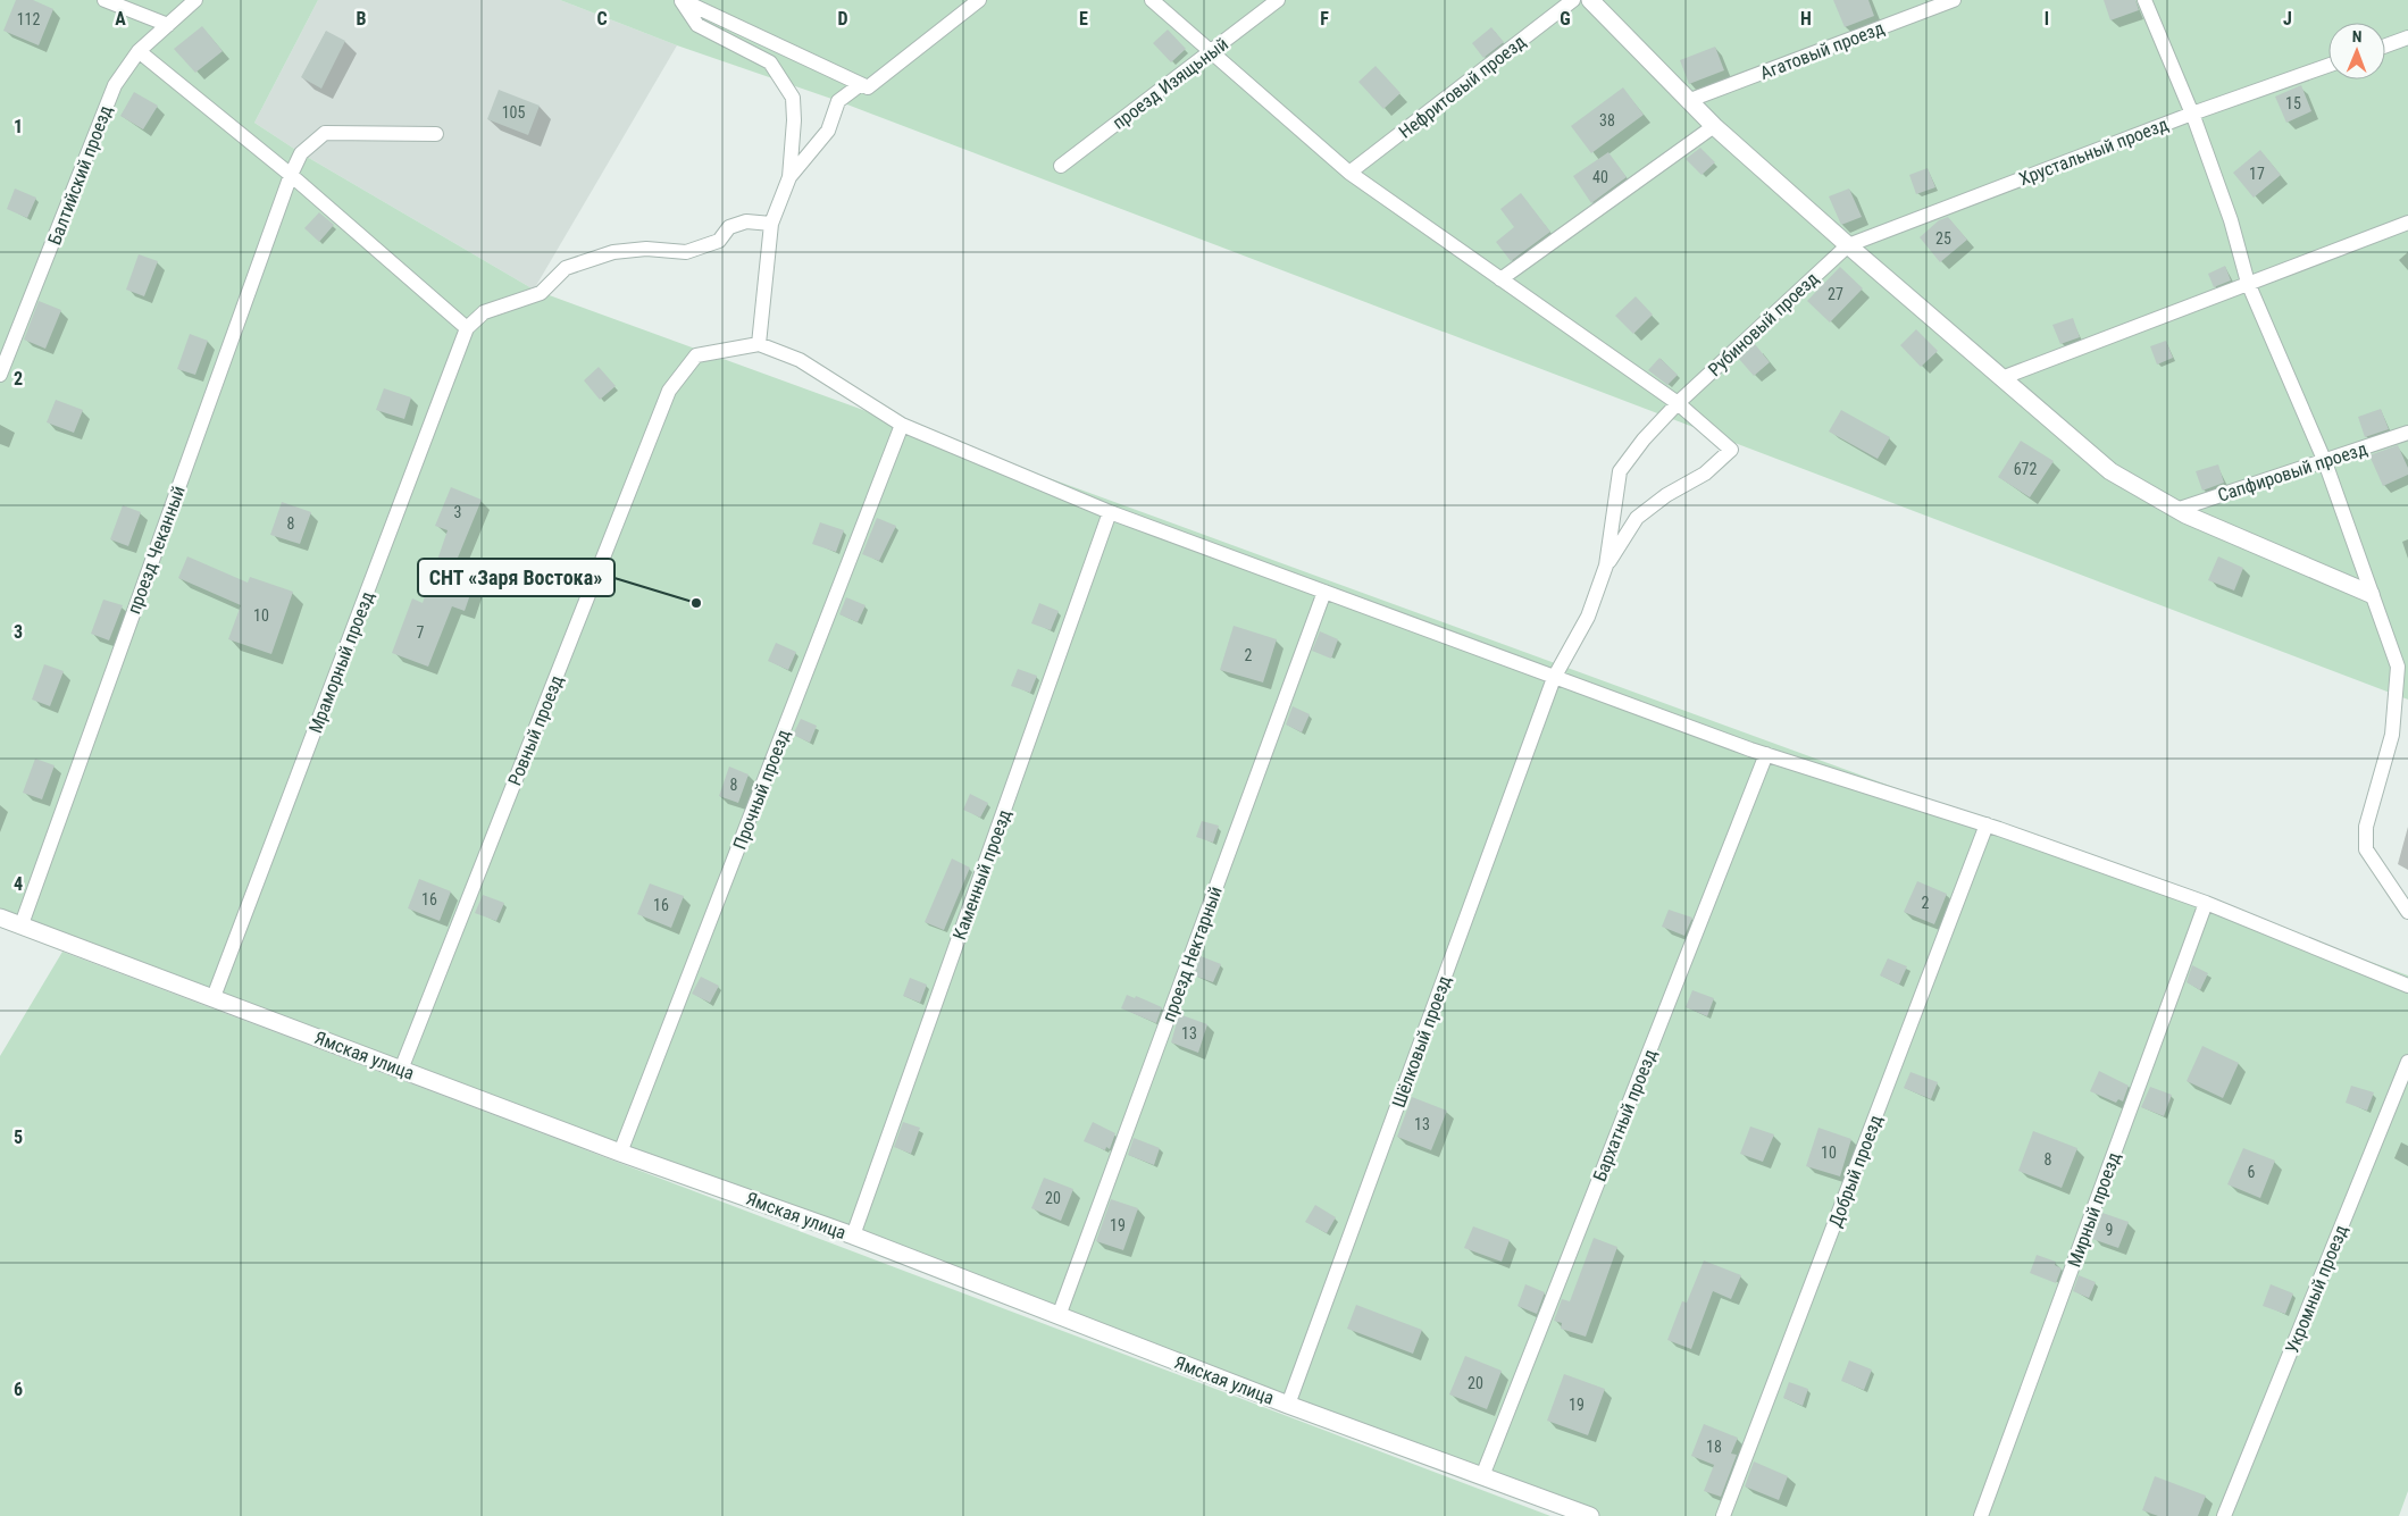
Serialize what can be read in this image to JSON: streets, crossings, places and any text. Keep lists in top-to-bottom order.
{
  "streets": {
    "street": ["Ямская улица"],
    "lane": [
      "Агатовый проезд",
      "проезд Изящьный",
      "Нефритовый проезд",
      "Хрустальный проезд",
      "Балтийский проезд",
      "Рубиновый проезд",
      "Сапфировый проезд",
      "проезд Чеканный",
      "Мраморный проезд",
      "Ровный проезд",
      "Прочный проезд",
      "Каменный проезд",
      "проезд Нектарный",
      "Шёлковый проезд",
      "Бархатный проезд",
      "Добрый проезд",
      "Мирный проезд",
      "Укромный проезд"
    ]
  },
  "crossings": [
    ["Хрустальный проезд", "Рубиновый проезд"],
    ["Рубиновый проезд", "Шёлковый проезд"],
    ["проезд Чеканный", "Ямская улица"],
    ["Мраморный проезд", "Ямская улица"],
    ["Ровный проезд", "Ямская улица"],
    ["Прочный проезд", "Ямская улица"],
    ["Каменный проезд", "Ямская улица"],
    ["проезд Нектарный", "Ямская улица"],
    ["Шёлковый проезд", "Ямская улица"],
    ["Ямская улица", "Бархатный проезд"]
  ],
  "places": ["СНТ «Заря Востока»"],
  "house_numbers": [
    "112",
    "15",
    "105",
    "38",
    "17",
    "40",
    "25",
    "27",
    "672",
    "3",
    "8",
    "10",
    "7",
    "2",
    "8",
    "16",
    "2",
    "16",
    "13",
    "13",
    "10",
    "8",
    "6",
    "20",
    "19",
    "9",
    "20",
    "19",
    "18"
  ],
  "north": "top",
  "grid": {
    "columns": [
      "A",
      "B",
      "C",
      "D",
      "E",
      "F",
      "G",
      "H",
      "I",
      "J"
    ],
    "rows": [
      "1",
      "2",
      "3",
      "4",
      "5",
      "6"
    ]
  }
}
